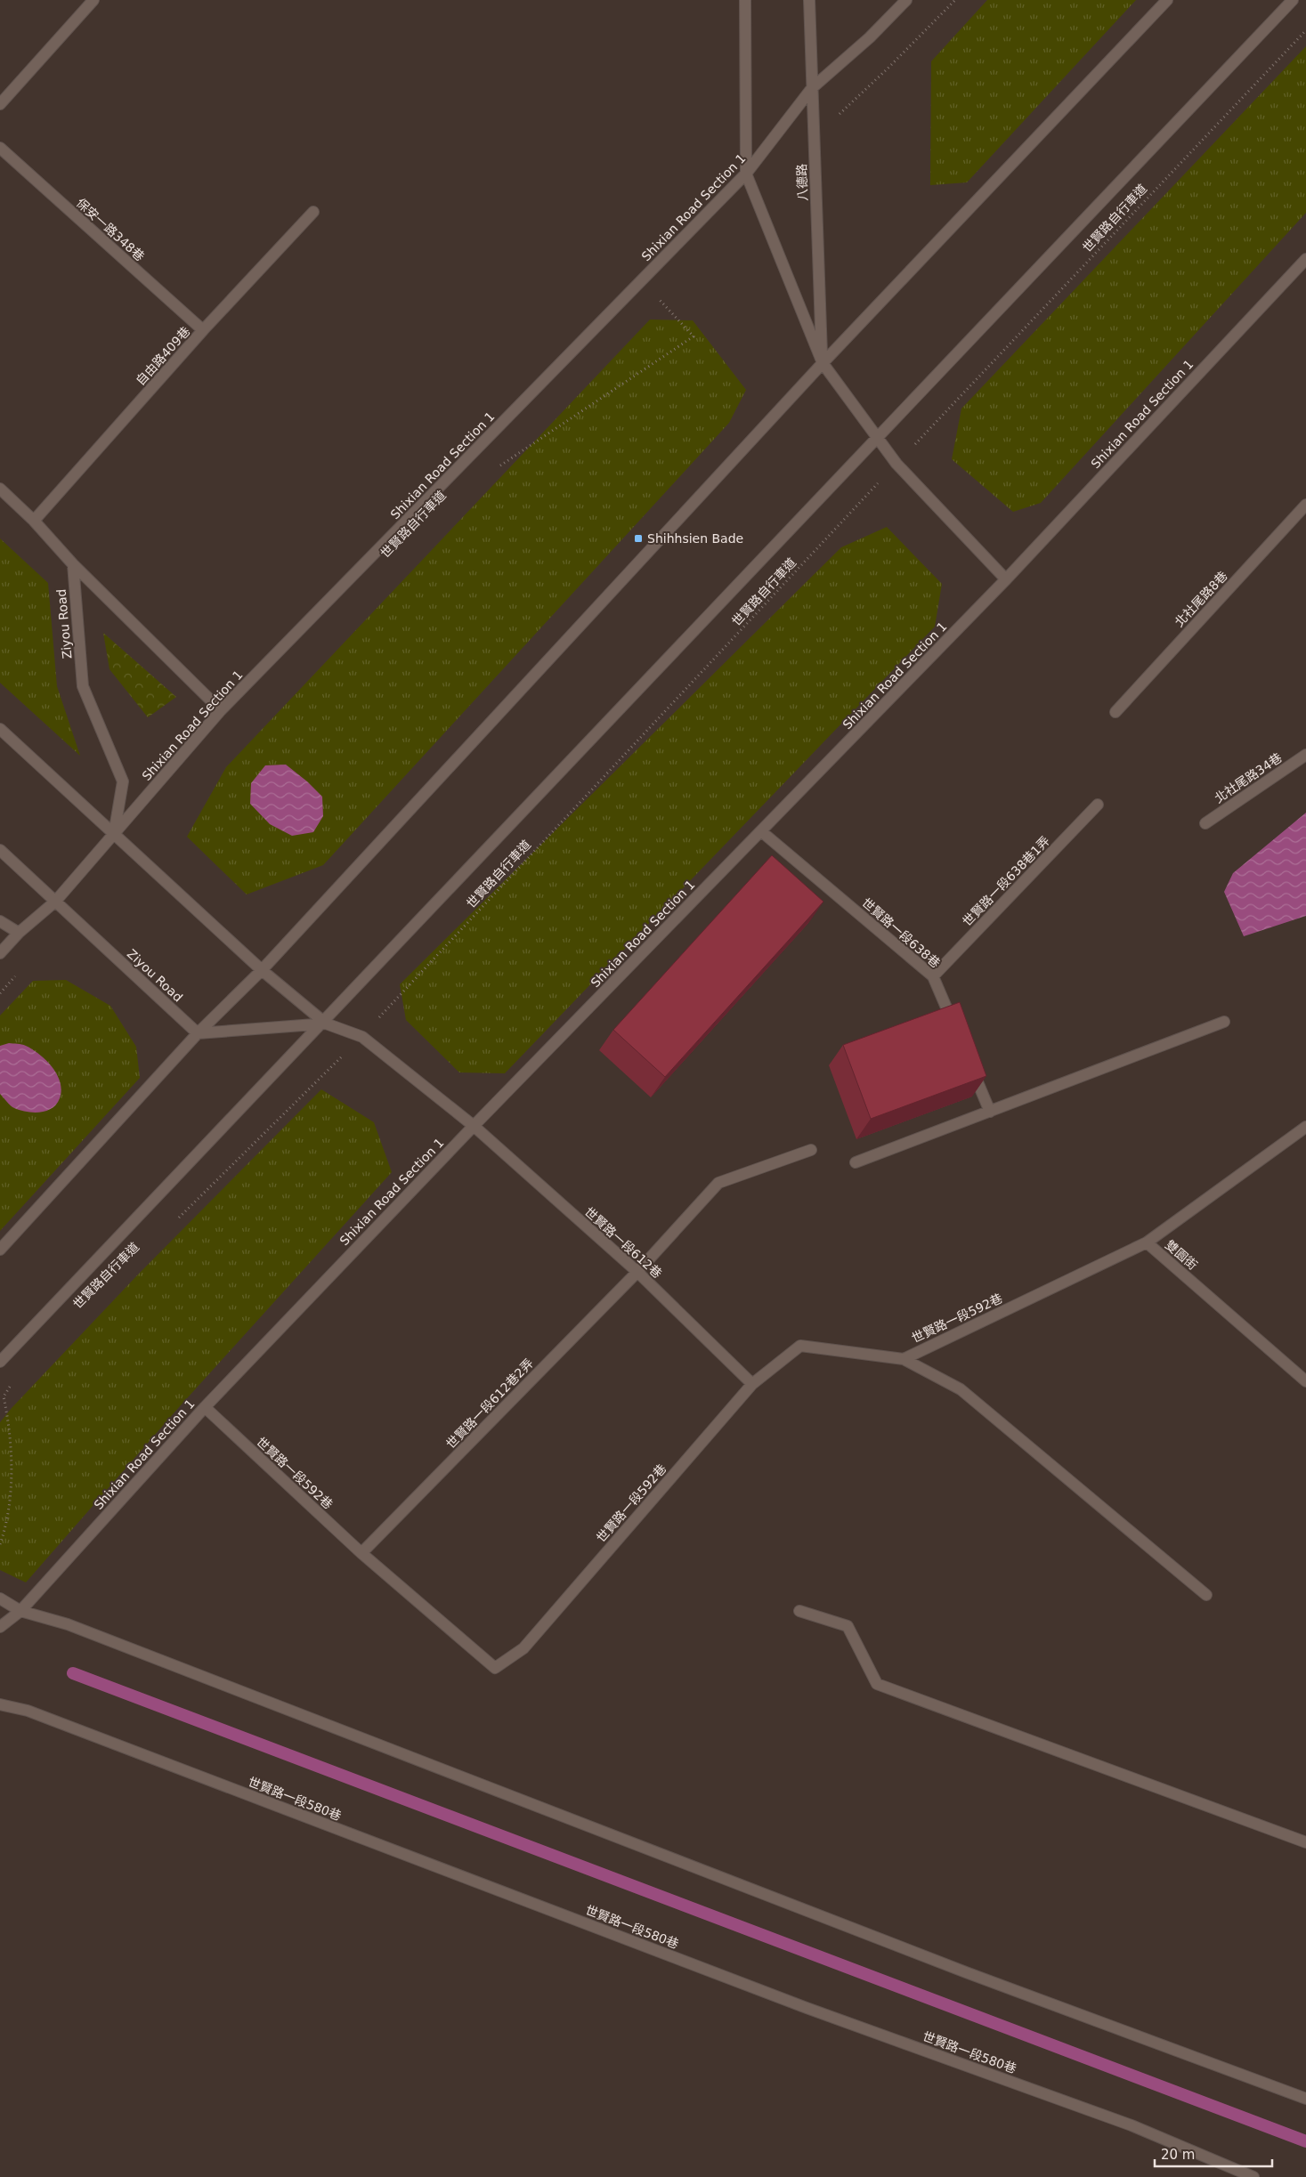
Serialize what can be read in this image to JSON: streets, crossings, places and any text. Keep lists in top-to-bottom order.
{
  "streets": {
    "street": [
      "八德路",
      "Shixian Road Section 1",
      "保安一路348巷",
      "自由路409巷",
      "北社尾路8巷",
      "Ziyou Road",
      "北社尾路34巷",
      "世賢路一段638巷1弄",
      "世賢路一段638巷",
      "世賢路一段612巷",
      "雙園街",
      "世賢路一段592巷",
      "世賢路一段612巷2弄",
      "世賢路一段580巷"
    ],
    "path": ["世賢路自行車道"]
  },
  "crossings": [
    ["八德路", "Shixian Road Section 1"],
    ["Shixian Road Section 1", "Ziyou Road"],
    ["Shixian Road Section 1", "世賢路一段638巷"],
    ["Shixian Road Section 1", "世賢路一段612巷"],
    ["Shixian Road Section 1", "世賢路一段592巷"],
    ["保安一路348巷", "自由路409巷"],
    ["世賢路一段638巷1弄", "世賢路一段638巷"],
    ["世賢路一段612巷", "世賢路一段592巷"],
    ["世賢路一段612巷", "世賢路一段612巷2弄"],
    ["雙園街", "世賢路一段592巷"],
    ["世賢路一段592巷", "世賢路一段612巷2弄"]
  ],
  "places": {
    "transit": ["Shihhsien Bade"]
  },
  "scale_bar": "20 m"
}
